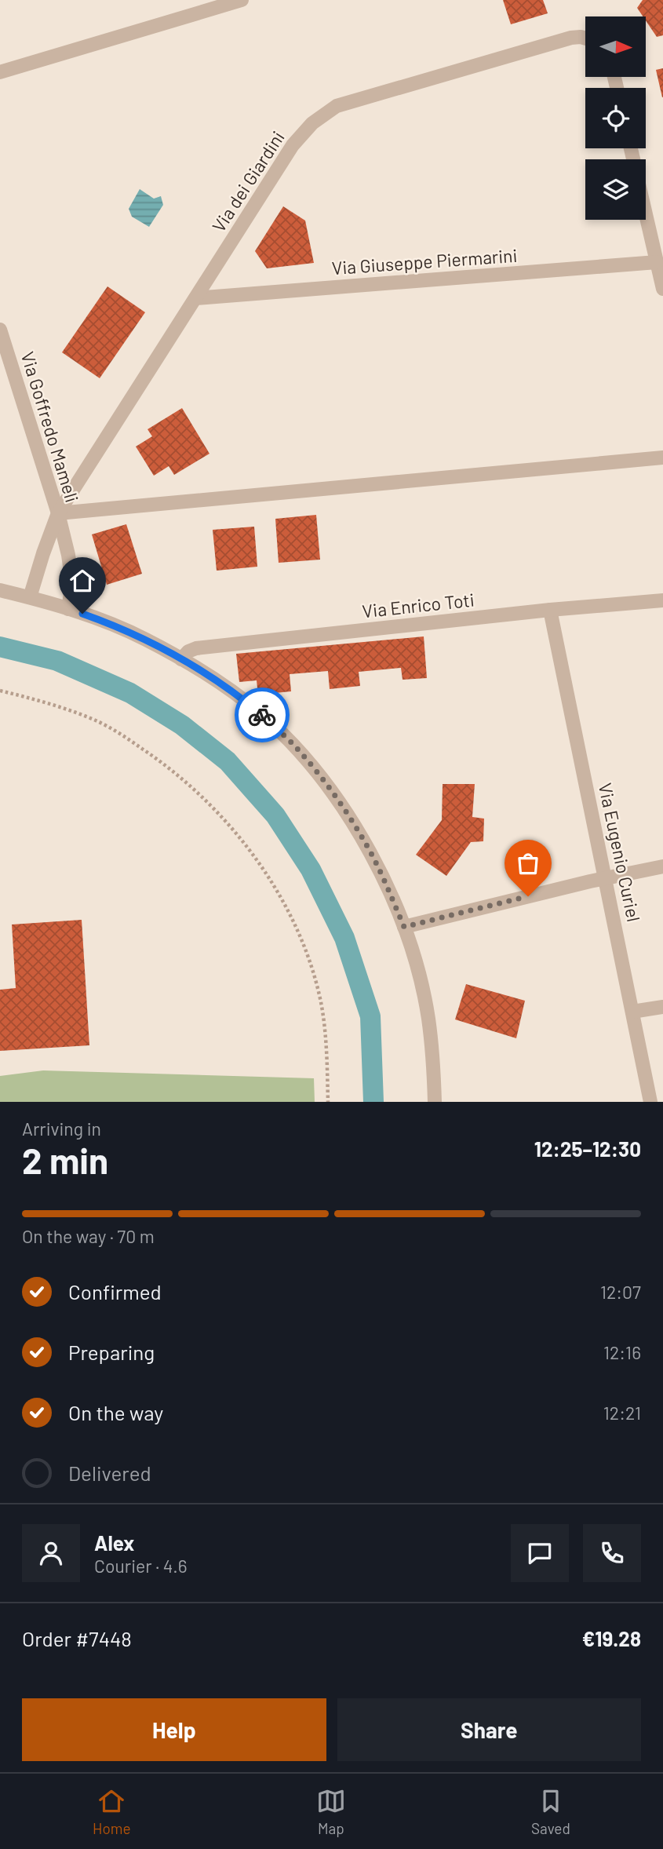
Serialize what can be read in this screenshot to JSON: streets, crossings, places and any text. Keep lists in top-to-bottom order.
{
  "streets": {
    "street": [
      "Via dei Giardini",
      "Via Giuseppe Piermarini",
      "Via Goffredo Mameli",
      "Via Enrico Toti",
      "Via Eugenio Curiel"
    ]
  },
  "crossings": [
    ["Via dei Giardini", "Via Giuseppe Piermarini"],
    ["Via dei Giardini", "Via Goffredo Mameli"],
    ["Via Enrico Toti", "Via Eugenio Curiel"]
  ],
  "north": "right",
  "page": {
    "heading": ["2 min", "Arriving in", "12:25–12:30"],
    "panel": [
      "Alex",
      "Courier · 4.6",
      "Order #7448",
      "€19.28"
    ],
    "bar": "On the way · 70 m",
    "list": [
      ["Confirmed", "12:07"],
      ["Preparing", "12:16"],
      ["On the way", "12:21"],
      "Delivered"
    ],
    "buttons": ["Help", "Share"],
    "tabs": ["Home", "Map", "Saved"]
  }
}
